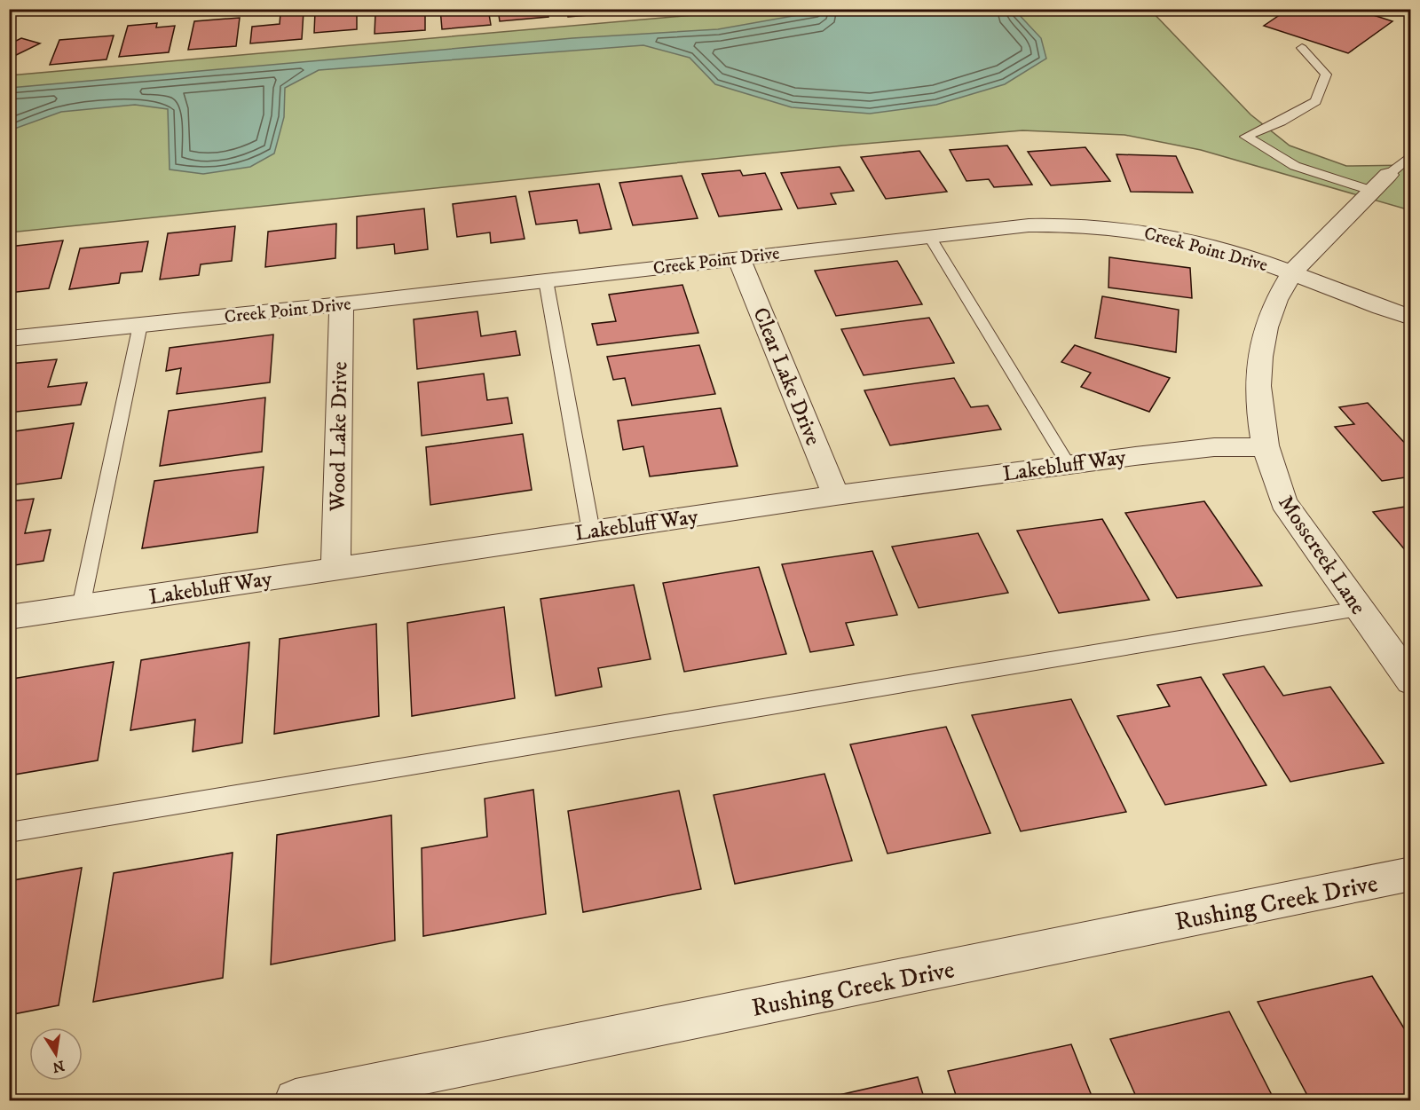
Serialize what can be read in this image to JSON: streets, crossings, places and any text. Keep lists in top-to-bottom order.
{
  "streets": {
    "street": [
      "Creek Point Drive",
      "Clear Lake Drive",
      "Wood Lake Drive",
      "Lakebluff Way",
      "Mosscreek Lane",
      "Rushing Creek Drive"
    ]
  },
  "crossings": [
    ["Creek Point Drive", "Clear Lake Drive"],
    ["Creek Point Drive", "Wood Lake Drive"],
    ["Creek Point Drive", "Mosscreek Lane"],
    ["Clear Lake Drive", "Lakebluff Way"],
    ["Wood Lake Drive", "Lakebluff Way"],
    ["Lakebluff Way", "Mosscreek Lane"]
  ],
  "north": "bottom"
}
